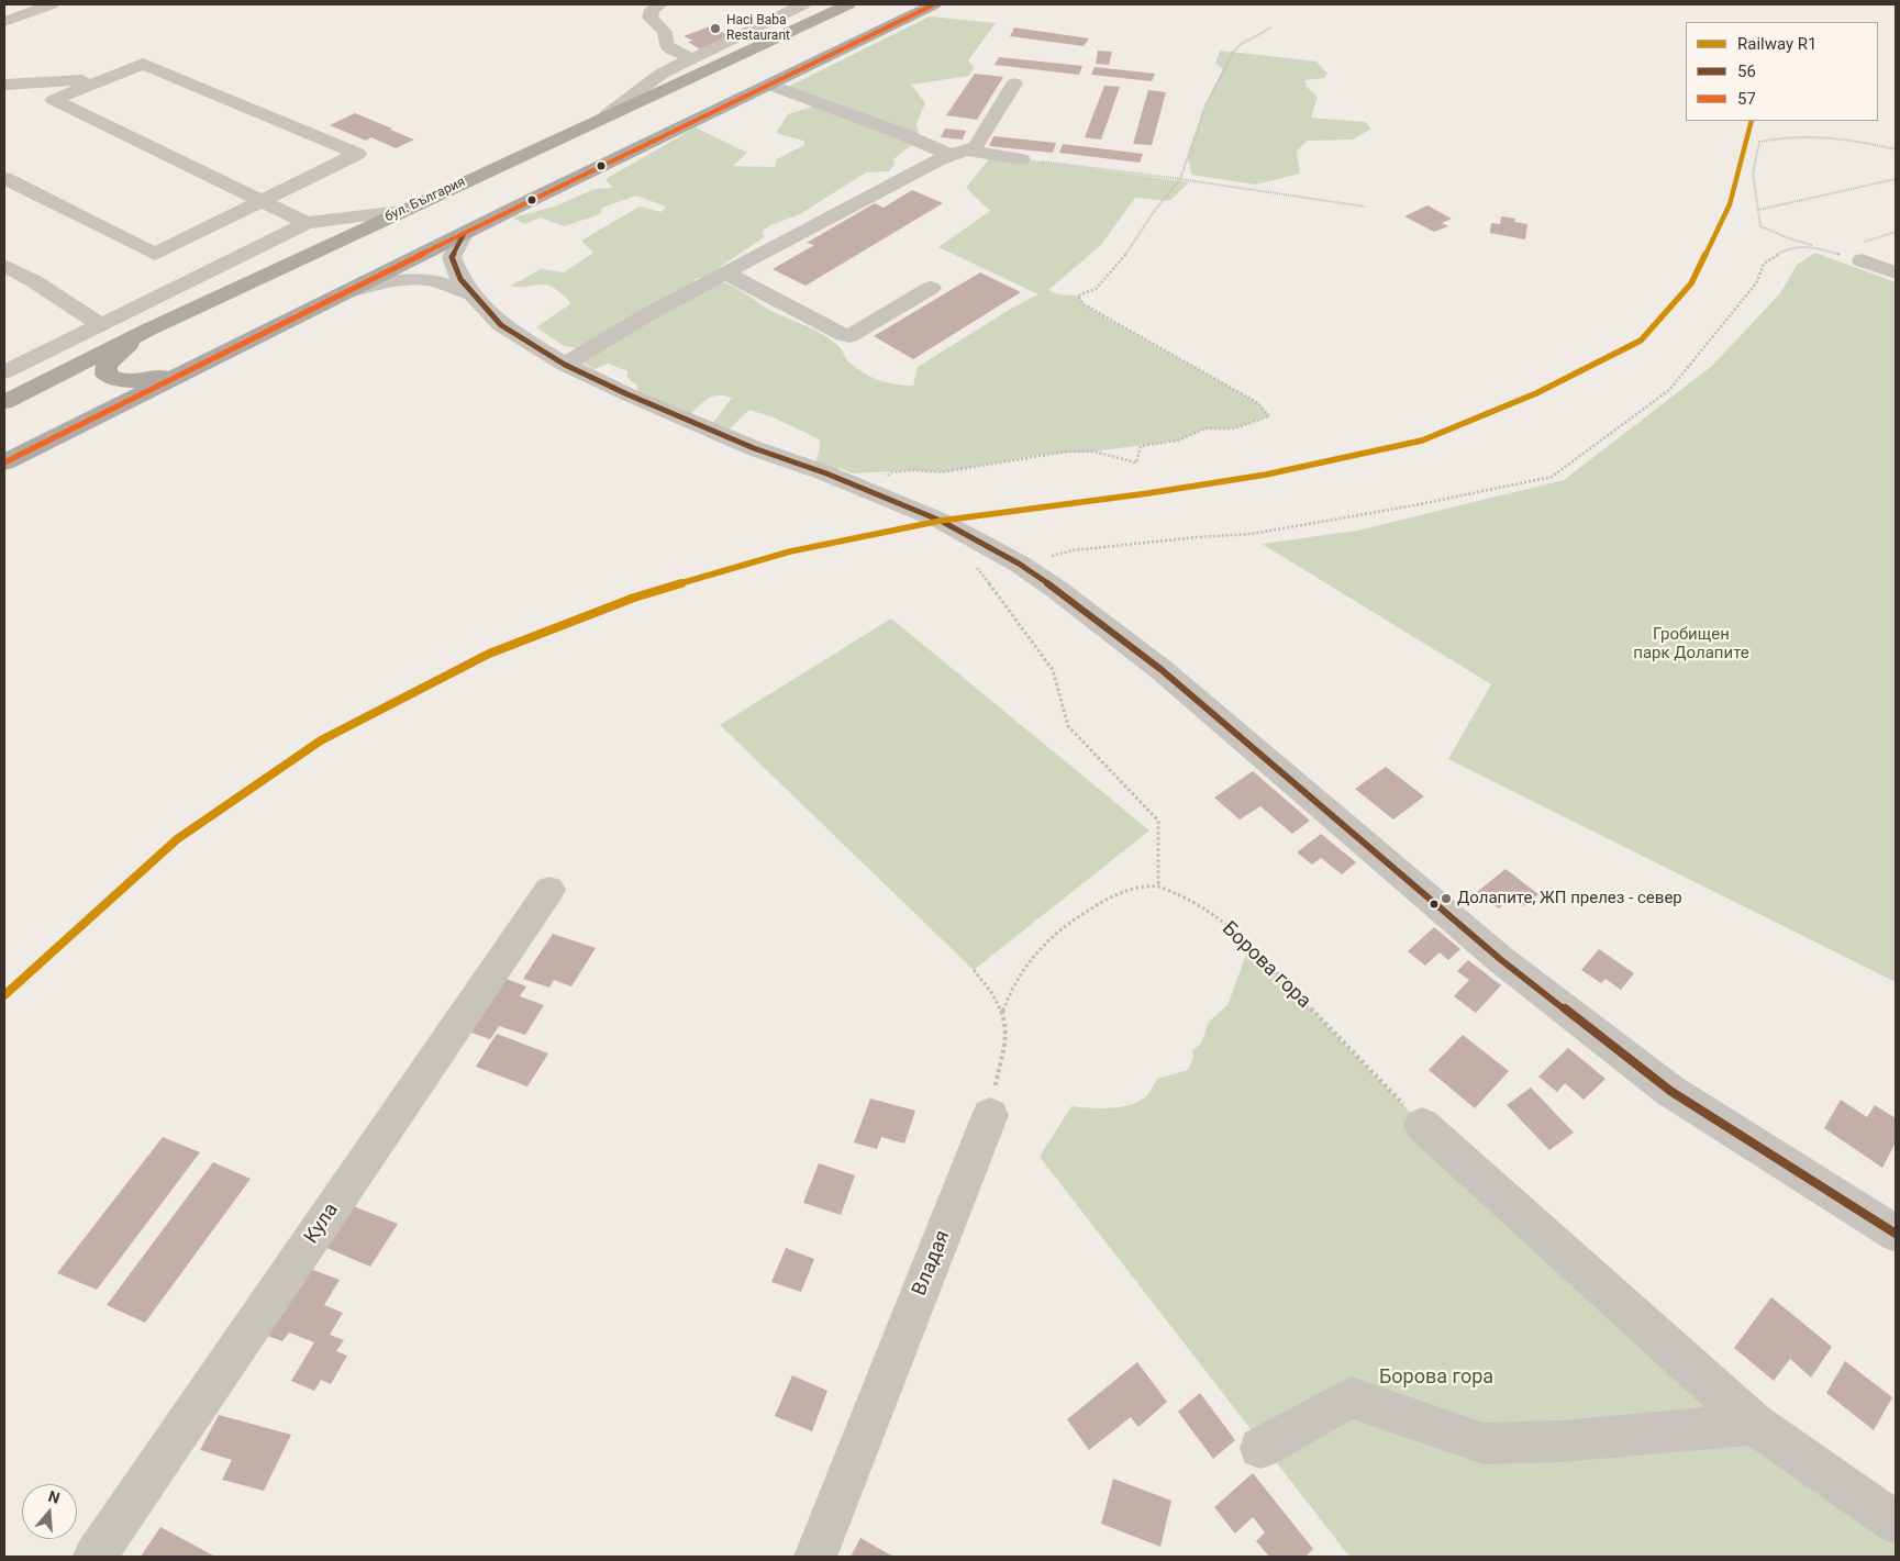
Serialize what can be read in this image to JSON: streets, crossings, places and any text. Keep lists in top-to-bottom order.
{
  "streets": {
    "highway": ["бул. България"],
    "street": ["Кула", "Владая"],
    "path": ["Борова гора"]
  },
  "parks": ["Гробищен парк Долапите", "Борова гора"],
  "places": ["Haci Baba Restaurant", "Долапите, ЖП прелез - север"],
  "lines": ["transit line 57", "rail line R1", "transit line 56"],
  "legend": ["Railway R1", "56", "57"],
  "north": "top"
}
